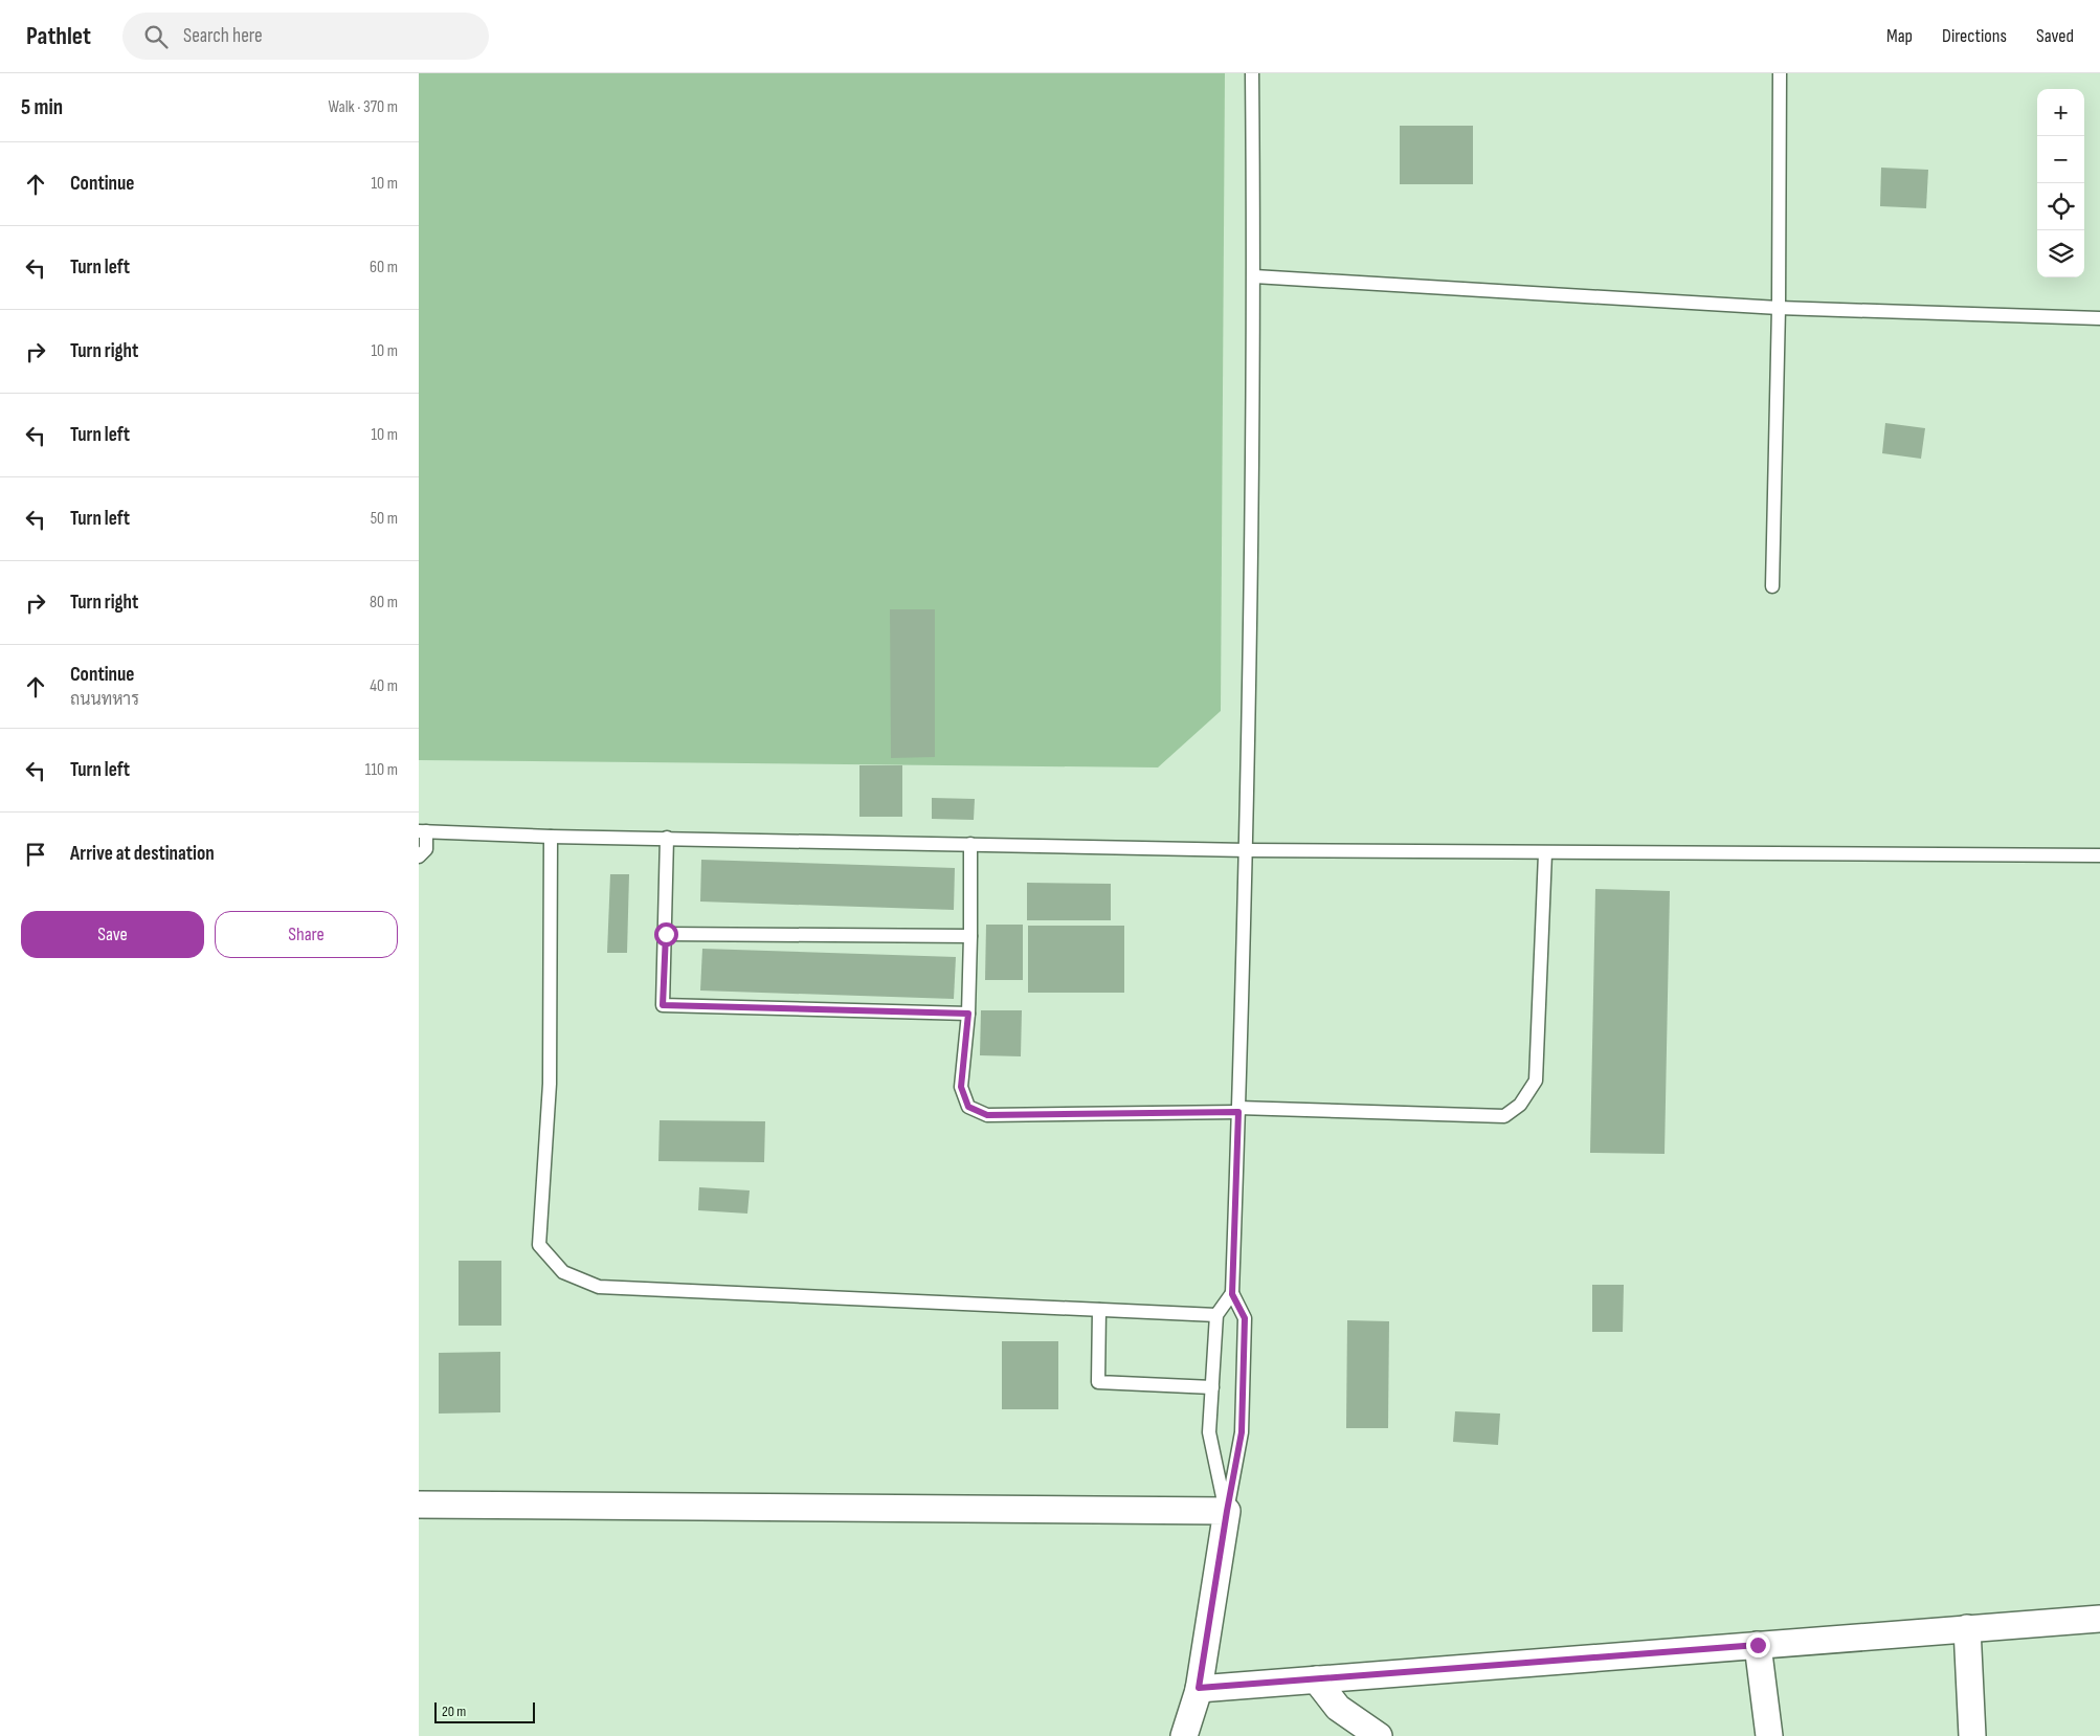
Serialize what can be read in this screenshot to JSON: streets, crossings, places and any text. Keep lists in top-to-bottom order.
{
  "scale_bar": "20 m",
  "page": {
    "header": "Pathlet",
    "search": "Search here",
    "nav": ["Map", "Directions", "Saved"],
    "heading": ["5 min", "Walk · 370 m"],
    "map_buttons": ["+", "−"],
    "list": [
      ["Continue", "10 m"],
      ["Turn left", "60 m"],
      ["Turn right", "10 m"],
      ["Turn left", "10 m"],
      ["Turn left", "50 m"],
      ["Turn right", "80 m"],
      ["Continue", "ถนนทหาร", "40 m"],
      ["Turn left", "110 m"],
      "Arrive at destination"
    ],
    "buttons": ["Save", "Share"],
    "scale": "20 m"
  }
}
